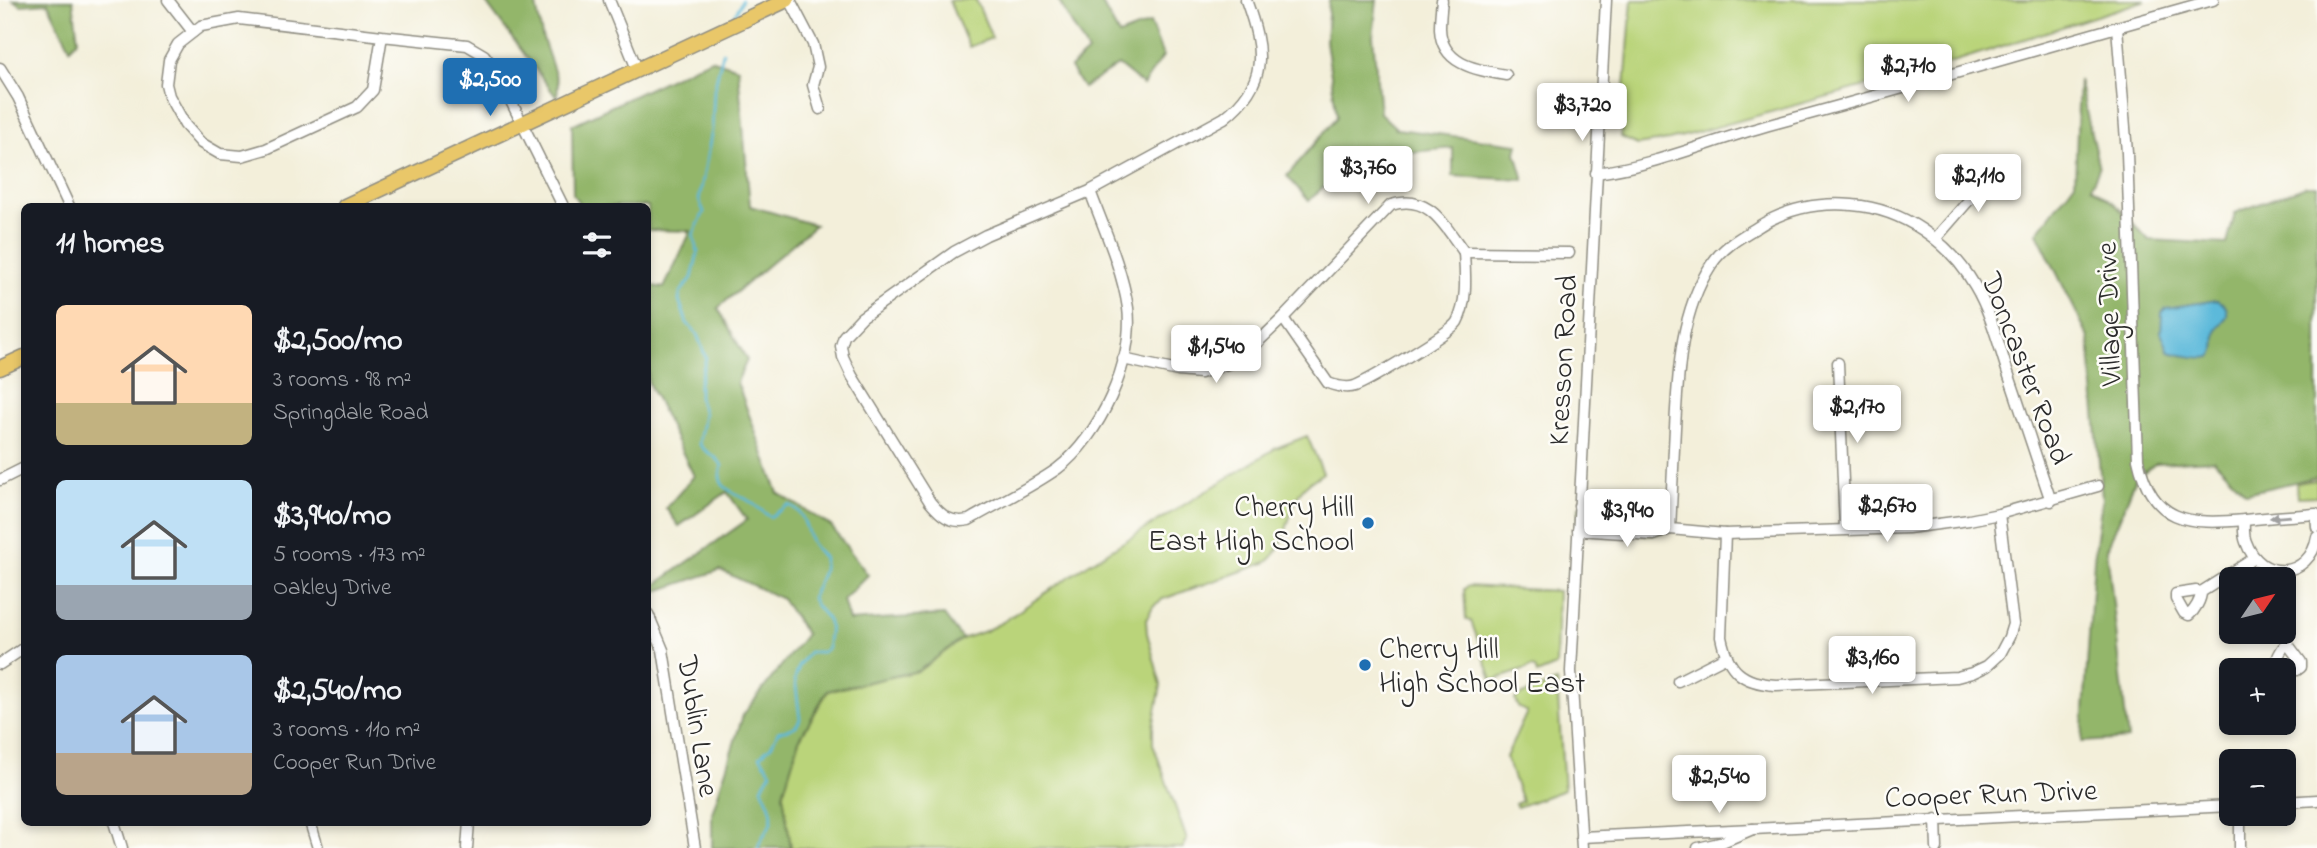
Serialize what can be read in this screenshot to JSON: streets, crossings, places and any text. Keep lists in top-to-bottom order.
{
  "streets": {
    "street": [
      "Village Drive",
      "Kresson Road",
      "Doncaster Road",
      "Dublin Lane",
      "Cooper Run Drive"
    ]
  },
  "crossings": [
    ["Kresson Road", "Cooper Run Drive"]
  ],
  "places": ["Cherry Hill East High School", "Cherry Hill High School East"],
  "north": "top right",
  "page": {
    "price": [
      "$2,710",
      "$2,500",
      "$3,720",
      "$3,760",
      "$2,110",
      "$1,540",
      "$2,170",
      "$2,670",
      "$3,940",
      "$3,160",
      "$2,540"
    ],
    "heading": "11 homes",
    "list": [
      {
        "name": "$2,500/mo",
        "note": "3 rooms · 98 m² · Springdale Road"
      },
      {
        "name": "$3,940/mo",
        "note": "5 rooms · 173 m² · Oakley Drive"
      },
      {
        "name": "$2,540/mo",
        "note": "3 rooms · 110 m² · Cooper Run Drive"
      }
    ],
    "map_buttons": ["+", "−"]
  }
}
